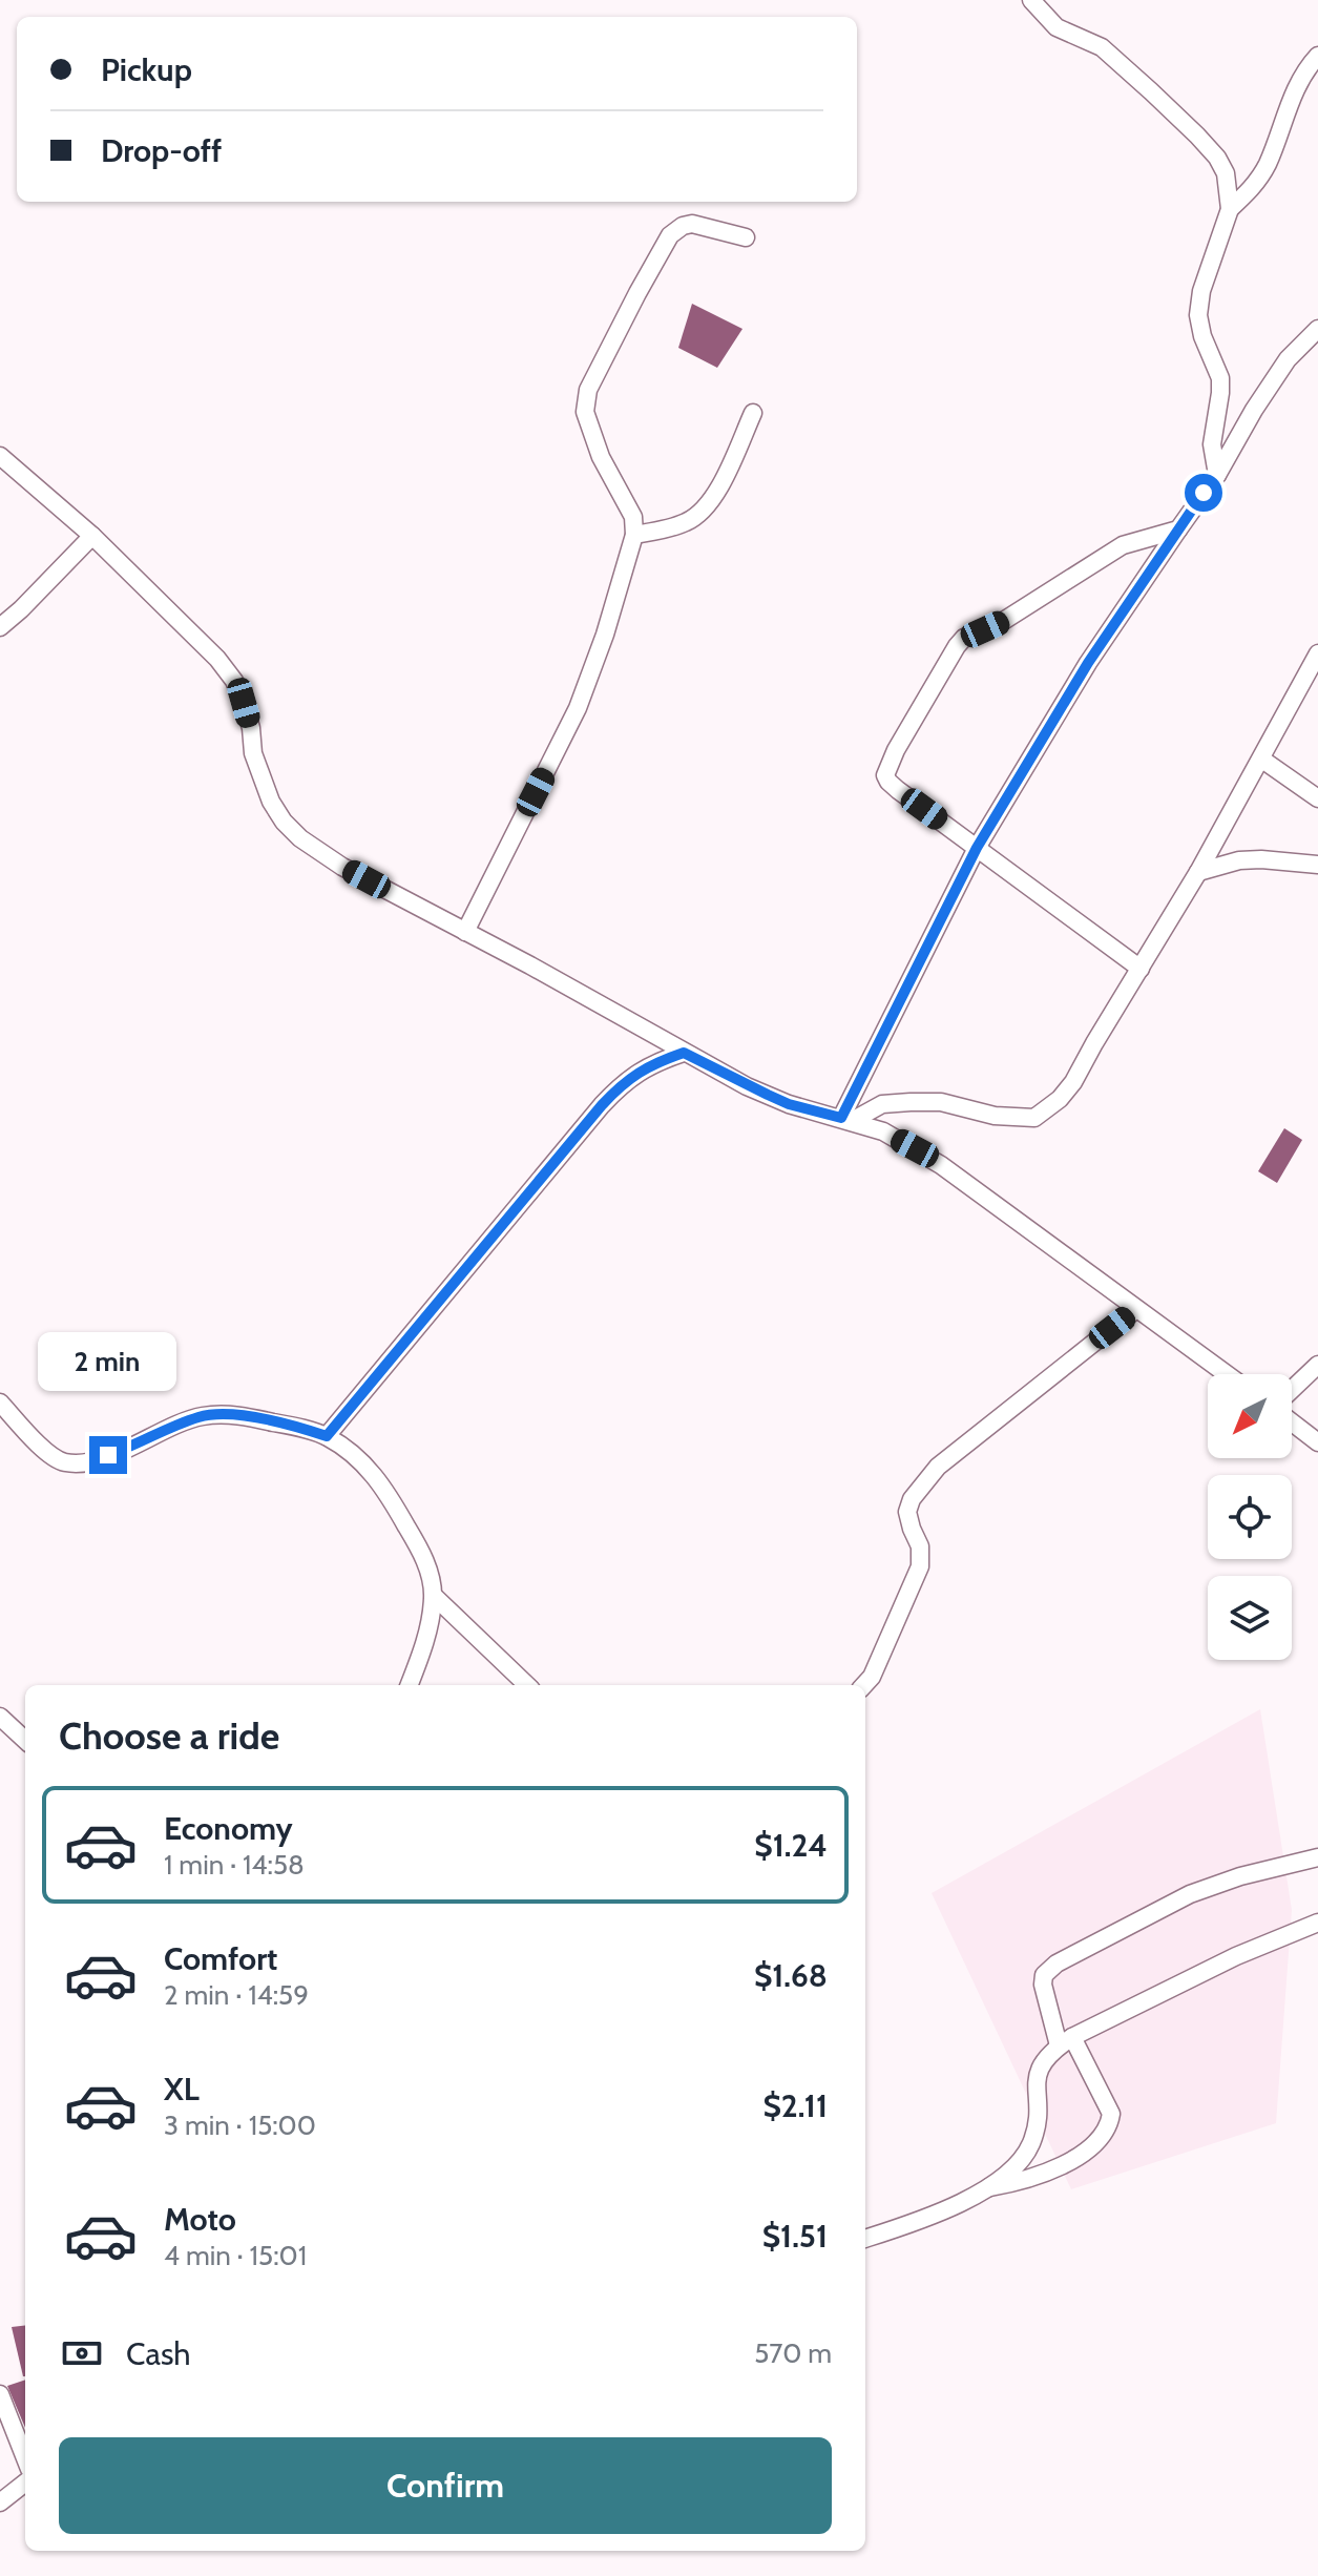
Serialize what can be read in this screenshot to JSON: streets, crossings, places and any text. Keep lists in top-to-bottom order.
{
  "north": "bottom left",
  "page": {
    "banner": ["Pickup", "Drop-off"],
    "bubble": "2 min",
    "heading": "Choose a ride",
    "list": [
      {
        "name": "Economy",
        "note": "1 min · 14:58",
        "value": "$1.24"
      },
      {
        "name": "Comfort",
        "note": "2 min · 14:59",
        "value": "$1.68"
      },
      {
        "name": "XL",
        "note": "3 min · 15:00",
        "value": "$2.11"
      },
      {
        "name": "Moto",
        "note": "4 min · 15:01",
        "value": "$1.51"
      }
    ],
    "pay": ["Cash", "570 m"],
    "buttons": "Confirm"
  }
}
